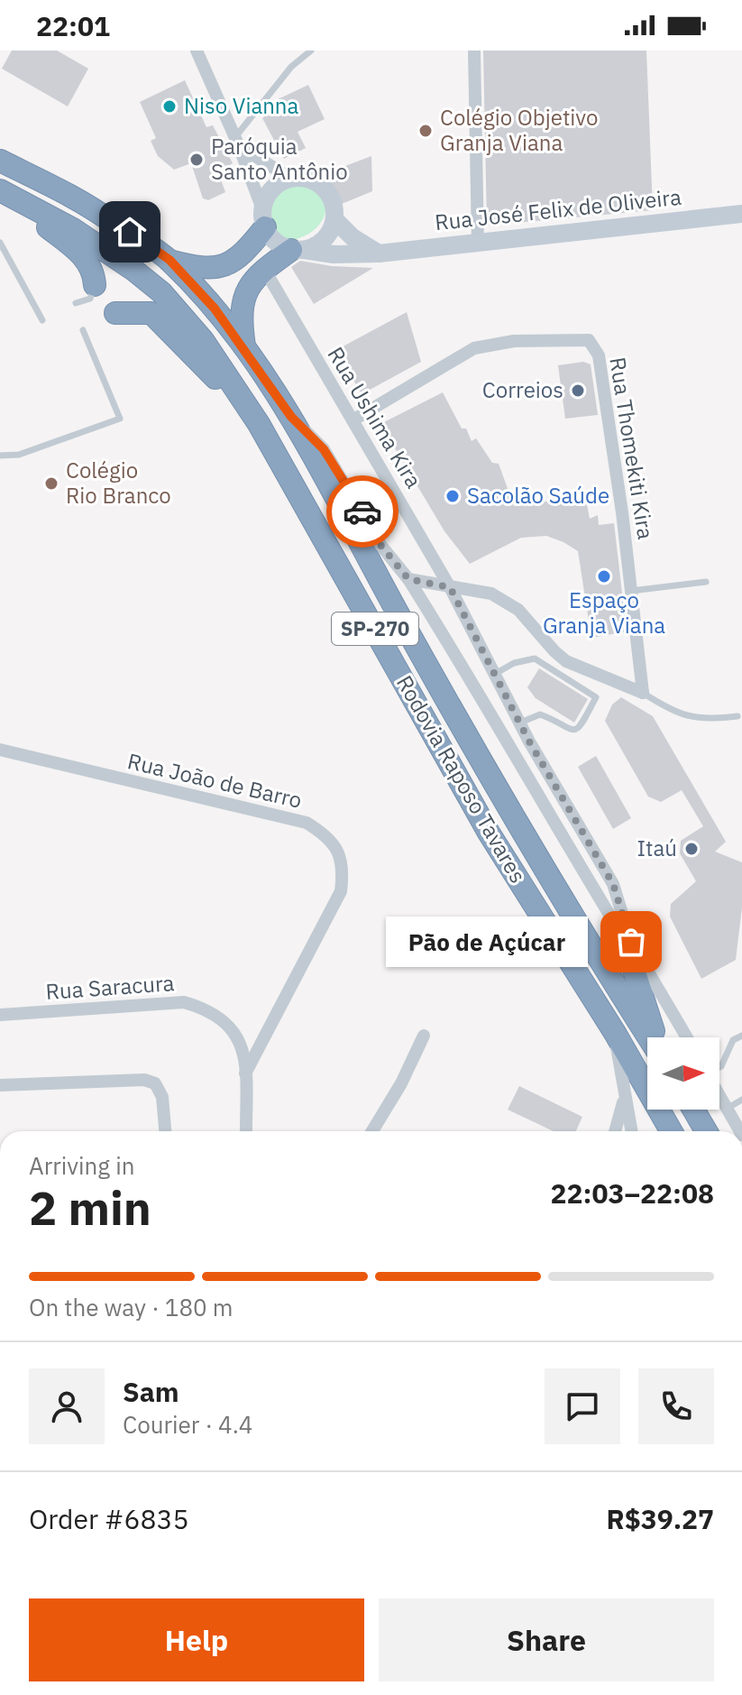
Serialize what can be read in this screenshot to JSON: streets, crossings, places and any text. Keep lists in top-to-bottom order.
{
  "streets": {
    "highway": ["SP-270", "Rodovia Raposo Tavares"],
    "main road": ["Rua José Felix de Oliveira"],
    "street": [
      "Rua Ushima Kira",
      "Rua Thomekiti Kira",
      "Rua João de Barro",
      "Rua Saracura"
    ]
  },
  "crossings": [
    ["Rua Ushima Kira", "Rua Thomekiti Kira"],
    ["Rua João de Barro", "Rua Saracura"]
  ],
  "places": [
    "Niso Vianna",
    "Colégio Objetivo Granja Viana",
    "Paróquia Santo Antônio",
    "Correios",
    "Colégio Rio Branco",
    "Sacolão Saúde",
    "Espaço Granja Viana",
    "Itaú",
    "Pão de Açúcar"
  ],
  "north": "right",
  "page": {
    "status": "22:01",
    "bubble": "Pão de Açúcar",
    "heading": ["2 min", "Arriving in", "22:03–22:08"],
    "panel": [
      "Sam",
      "Courier · 4.4",
      "Order #6835",
      "R$39.27"
    ],
    "bar": "On the way · 180 m",
    "buttons": ["Help", "Share"]
  }
}
